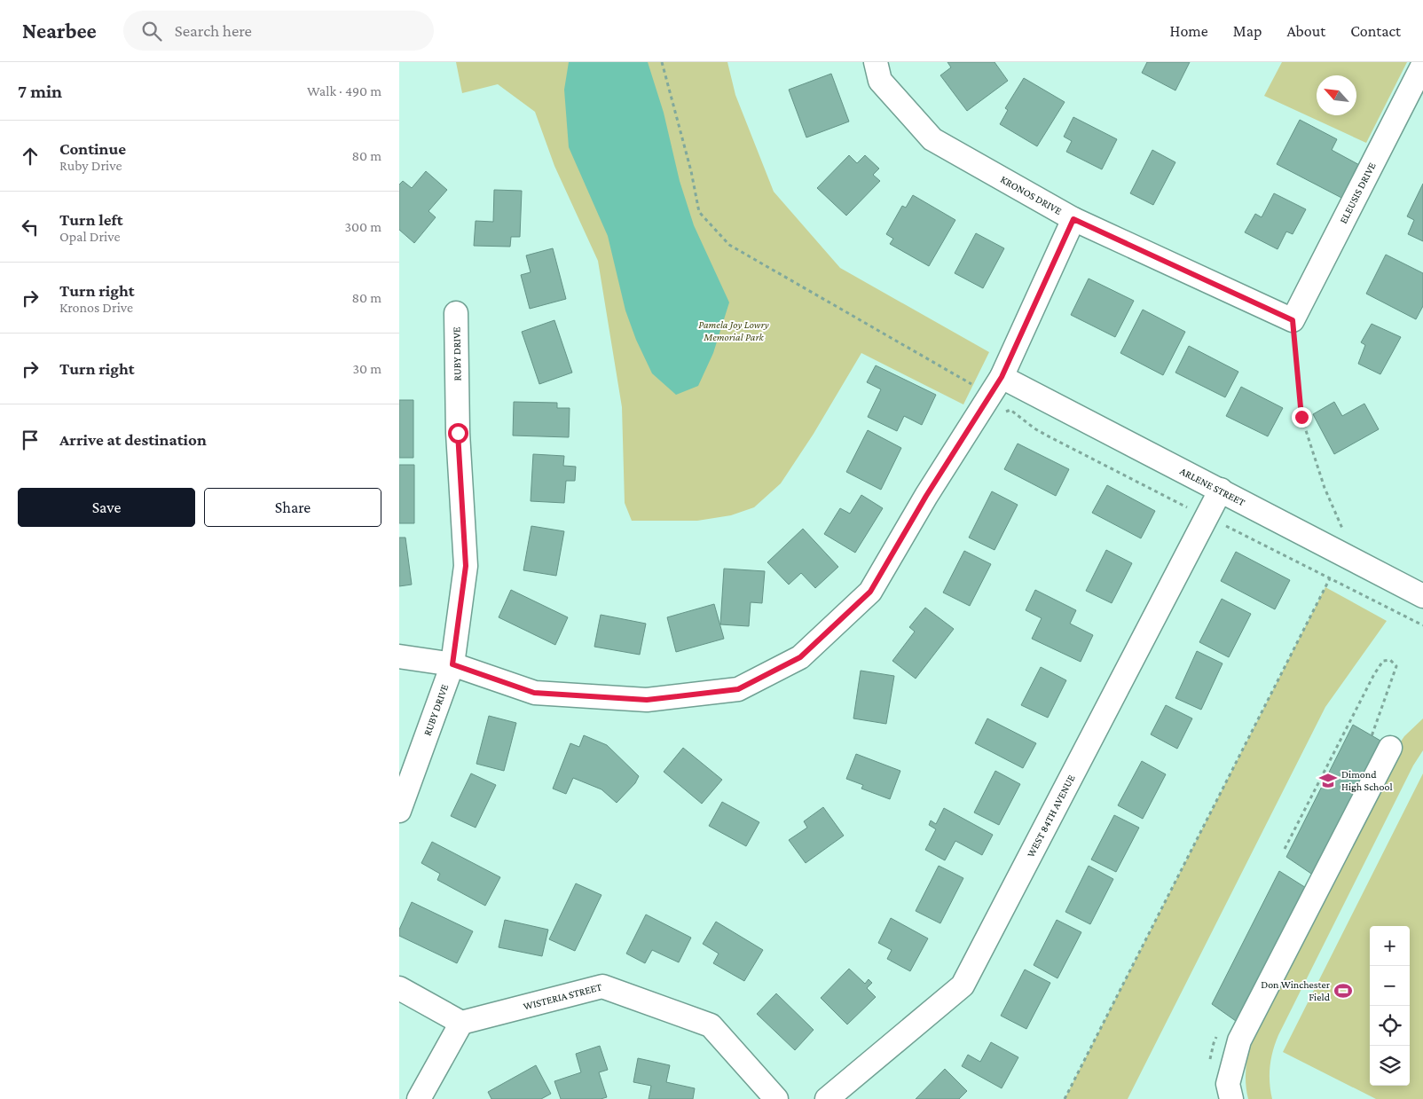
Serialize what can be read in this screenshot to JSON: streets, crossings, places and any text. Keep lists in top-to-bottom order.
{
  "streets": {
    "street": [
      "ELEUSIS DRIVE",
      "KRONOS DRIVE",
      "RUBY DRIVE",
      "ARLENE STREET",
      "WEST 84TH AVENUE",
      "WISTERIA STREET"
    ]
  },
  "crossings": [
    ["ELEUSIS DRIVE", "KRONOS DRIVE"],
    ["ARLENE STREET", "WEST 84TH AVENUE"]
  ],
  "parks": ["Pamela Joy Lowry Memorial Park"],
  "places": {
    "school or university": ["Dimond High School"],
    "sports": ["Don Winchester Field"]
  },
  "north": "top left",
  "page": {
    "header": "Nearbee",
    "search": "Search here",
    "nav": [
      "Home",
      "Map",
      "About",
      "Contact"
    ],
    "heading": ["7 min", "Walk · 490 m"],
    "list": [
      ["Continue", "Ruby Drive", "80 m"],
      ["Turn left", "Opal Drive", "300 m"],
      ["Turn right", "Kronos Drive", "80 m"],
      ["Turn right", "30 m"],
      "Arrive at destination"
    ],
    "buttons": ["Save", "Share"],
    "map_buttons": ["+", "−"]
  }
}
